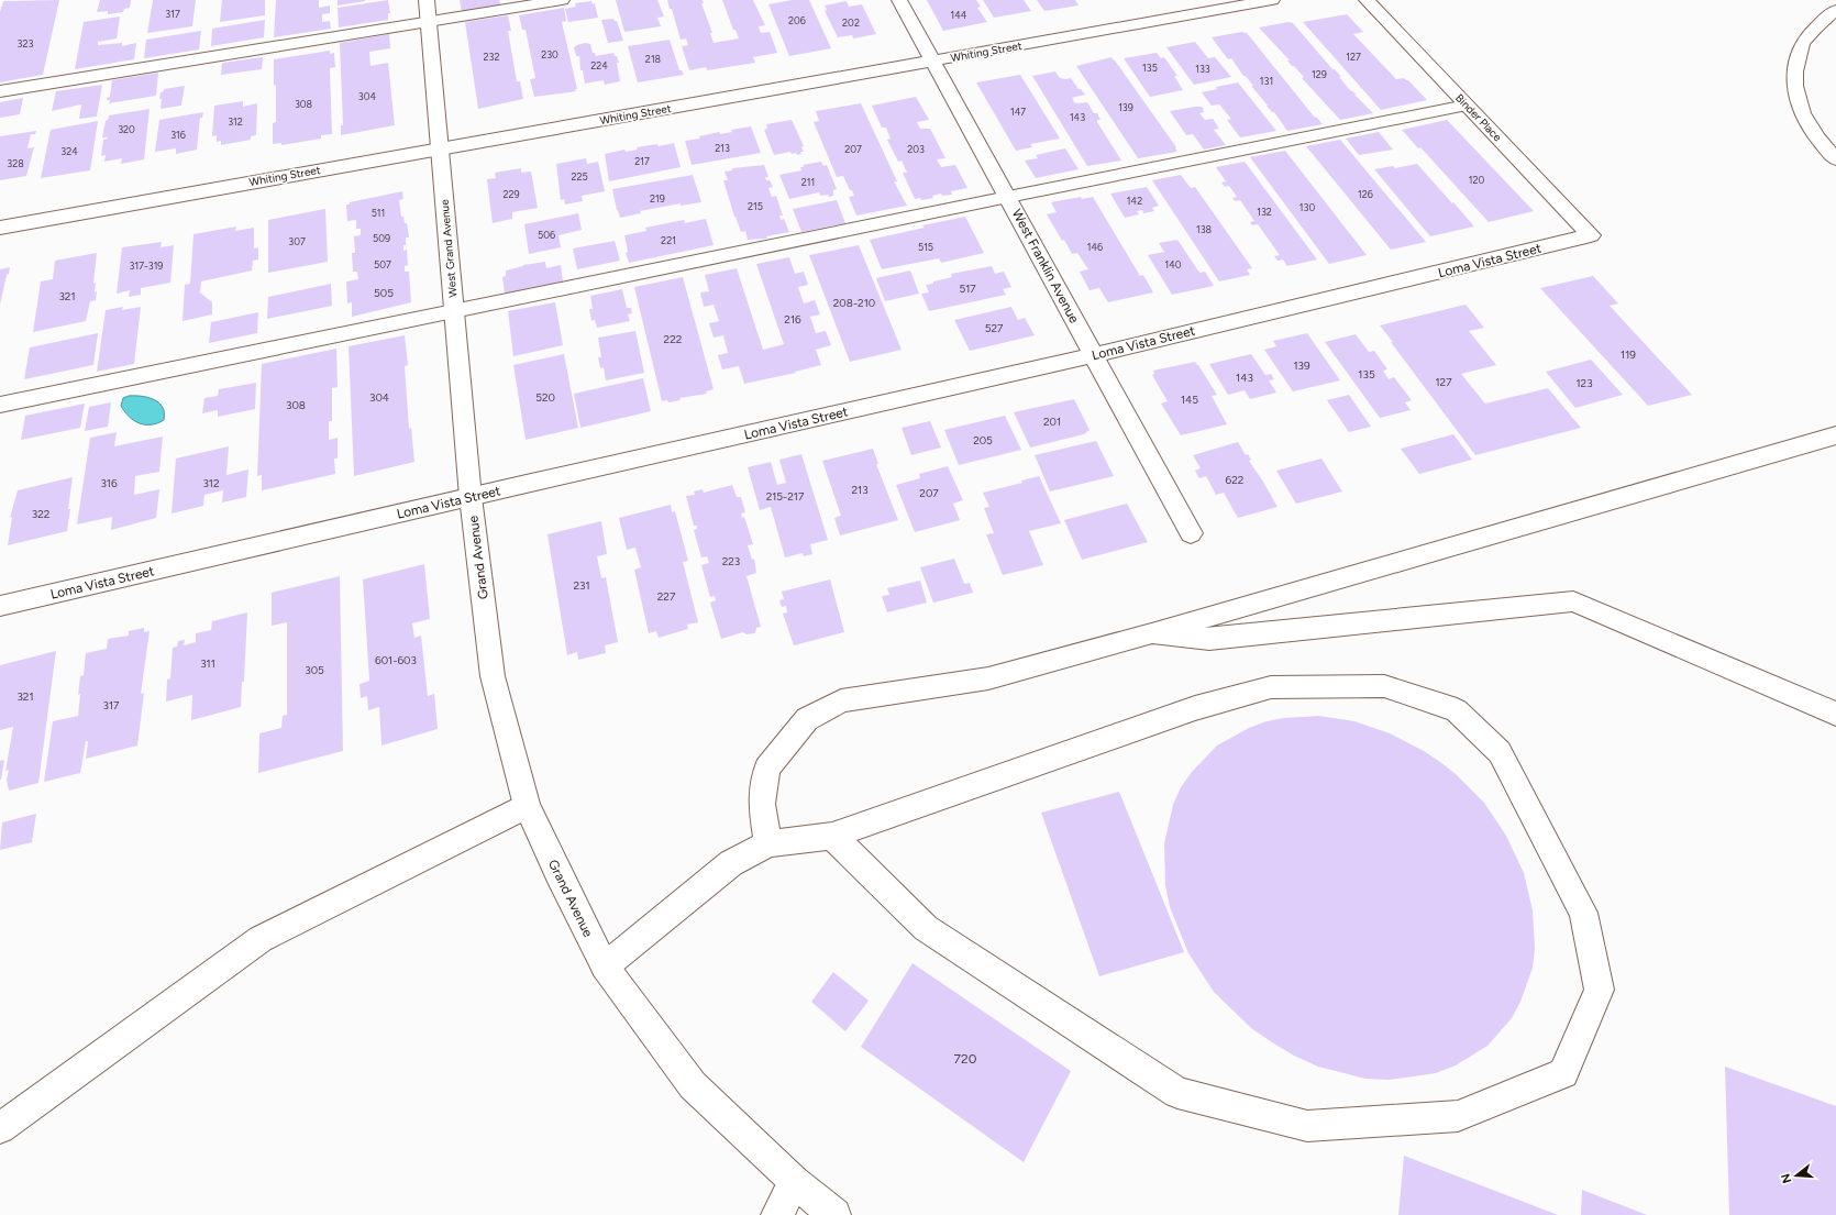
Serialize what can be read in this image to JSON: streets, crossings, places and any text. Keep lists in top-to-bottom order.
{
  "streets": {
    "street": [
      "Whiting Street",
      "Binder Place",
      "West Grand Avenue",
      "Loma Vista Street",
      "West Franklin Avenue",
      "Grand Avenue"
    ]
  },
  "crossings": [
    ["Whiting Street", "West Grand Avenue"],
    ["Whiting Street", "West Franklin Avenue"],
    ["Binder Place", "Loma Vista Street"],
    ["West Grand Avenue", "Loma Vista Street"],
    ["West Grand Avenue", "Grand Avenue"],
    ["Loma Vista Street", "West Franklin Avenue"],
    ["Loma Vista Street", "Grand Avenue"]
  ],
  "house_numbers": [
    "317",
    "144",
    "206",
    "202",
    "323",
    "230",
    "232",
    "127",
    "218",
    "224",
    "135",
    "133",
    "129",
    "131",
    "304",
    "308",
    "139",
    "147",
    "143",
    "312",
    "320",
    "316",
    "213",
    "207",
    "203",
    "324",
    "217",
    "328",
    "225",
    "120",
    "211",
    "229",
    "126",
    "219",
    "142",
    "215",
    "130",
    "132",
    "511",
    "138",
    "506",
    "509",
    "221",
    "307",
    "515",
    "146",
    "507",
    "140",
    "317-319",
    "517",
    "505",
    "321",
    "208-210",
    "216",
    "527",
    "222",
    "119",
    "139",
    "135",
    "143",
    "127",
    "123",
    "304",
    "520",
    "145",
    "308",
    "201",
    "205",
    "622",
    "316",
    "312",
    "213",
    "207",
    "215-217",
    "322",
    "223",
    "231",
    "227",
    "601-603",
    "311",
    "305",
    "321",
    "317",
    "720"
  ],
  "north": "left"
}
